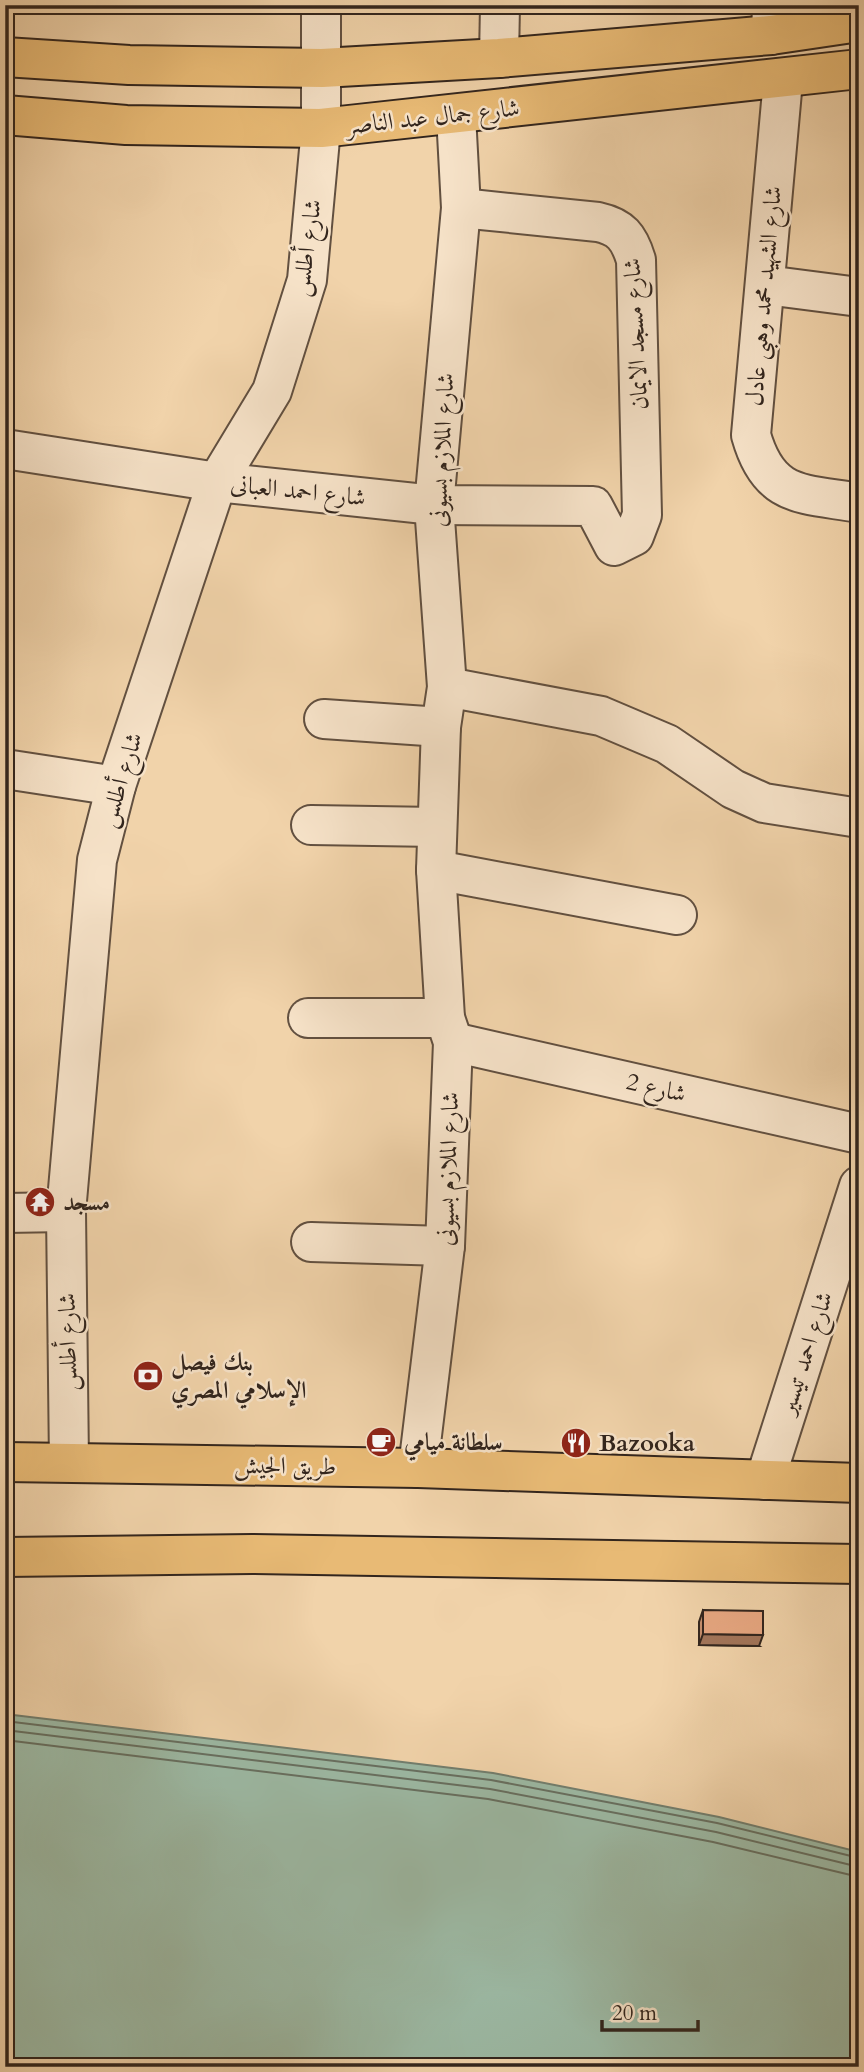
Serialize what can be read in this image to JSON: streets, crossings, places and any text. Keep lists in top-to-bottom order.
{
  "streets": {
    "main road": ["شارع جمال عبد الناصر", "طريق الجيش"],
    "street": [
      "شارع أطلس",
      "شارع الشهيد محمد وهبى عادل",
      "شارع مسجد الايمان",
      "شارع الملازم بسيونى",
      "شارع احمد العبانى",
      "شارع 2",
      "شارع احمد تيسير"
    ]
  },
  "crossings": [
    ["شارع جمال عبد الناصر", "شارع أطلس"],
    ["شارع جمال عبد الناصر", "شارع الشهيد محمد وهبى عادل"],
    ["شارع جمال عبد الناصر", "شارع الملازم بسيونى"],
    ["شارع أطلس", "شارع احمد العبانى"],
    ["شارع أطلس", "طريق الجيش"],
    ["شارع مسجد الايمان", "شارع الملازم بسيونى"],
    ["شارع مسجد الايمان", "شارع احمد العبانى"],
    ["شارع الملازم بسيونى", "شارع احمد العبانى"],
    ["شارع الملازم بسيونى", "شارع 2"],
    ["شارع الملازم بسيونى", "طريق الجيش"],
    ["شارع احمد تيسير", "طريق الجيش"]
  ],
  "places": {
    "temple": ["مسجد"],
    "bank": ["بنك فيصل الإسلامي المصري"],
    "cafe": ["سلطانة ميامي"],
    "restaurant": ["Bazooka"]
  },
  "scale_bar": "20 m"
}
